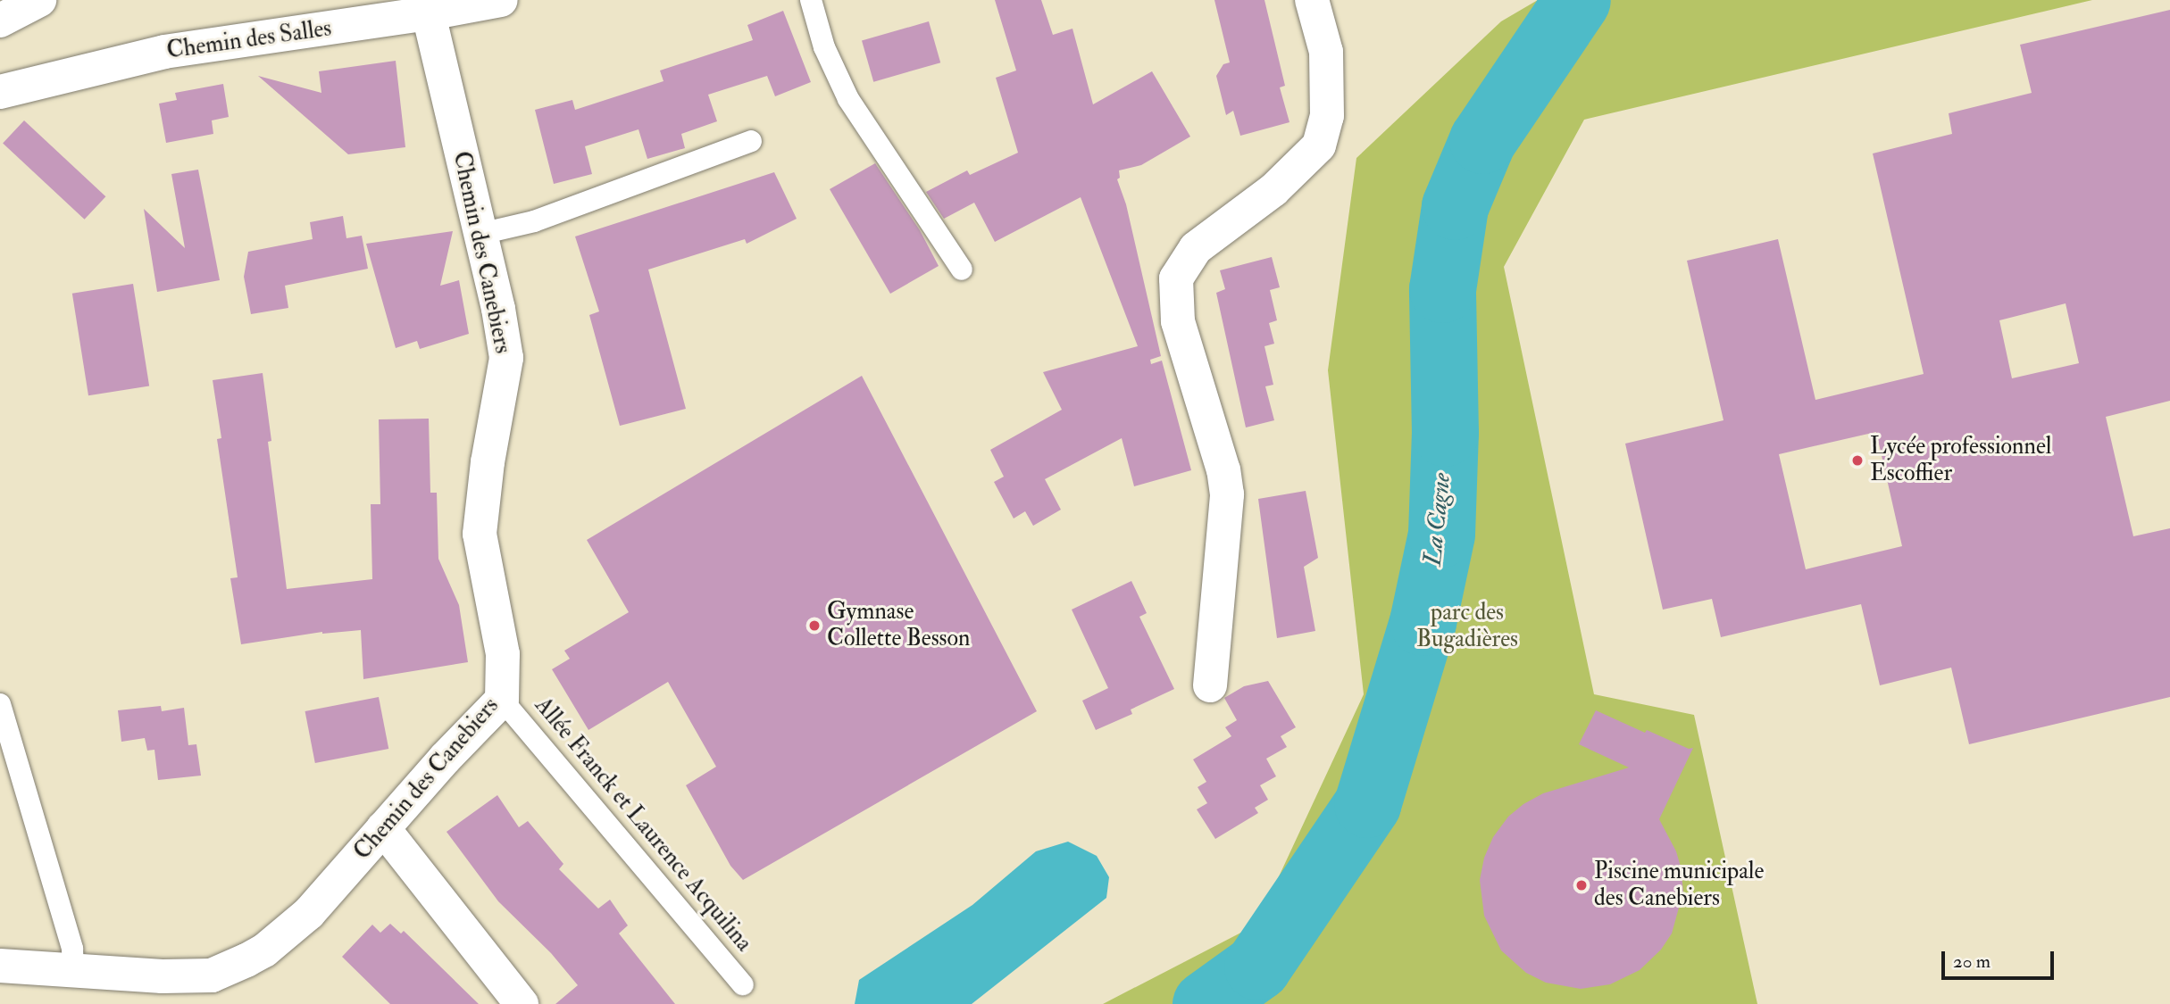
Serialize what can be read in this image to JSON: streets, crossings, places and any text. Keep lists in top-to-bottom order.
{
  "streets": {
    "street": ["Chemin des Salles", "Chemin des Canebiers"],
    "lane": ["Allée Franck et Laurence Acquilina"]
  },
  "crossings": [
    ["Chemin des Salles", "Chemin des Canebiers"],
    ["Chemin des Canebiers", "Allée Franck et Laurence Acquilina"]
  ],
  "water": ["La Cagne"],
  "parks": ["parc des Bugadières"],
  "places": ["Lycée professionnel Escoffier", "Gymnase Collette Besson", "Piscine municipale des Canebiers"],
  "scale_bar": "20 m"
}
